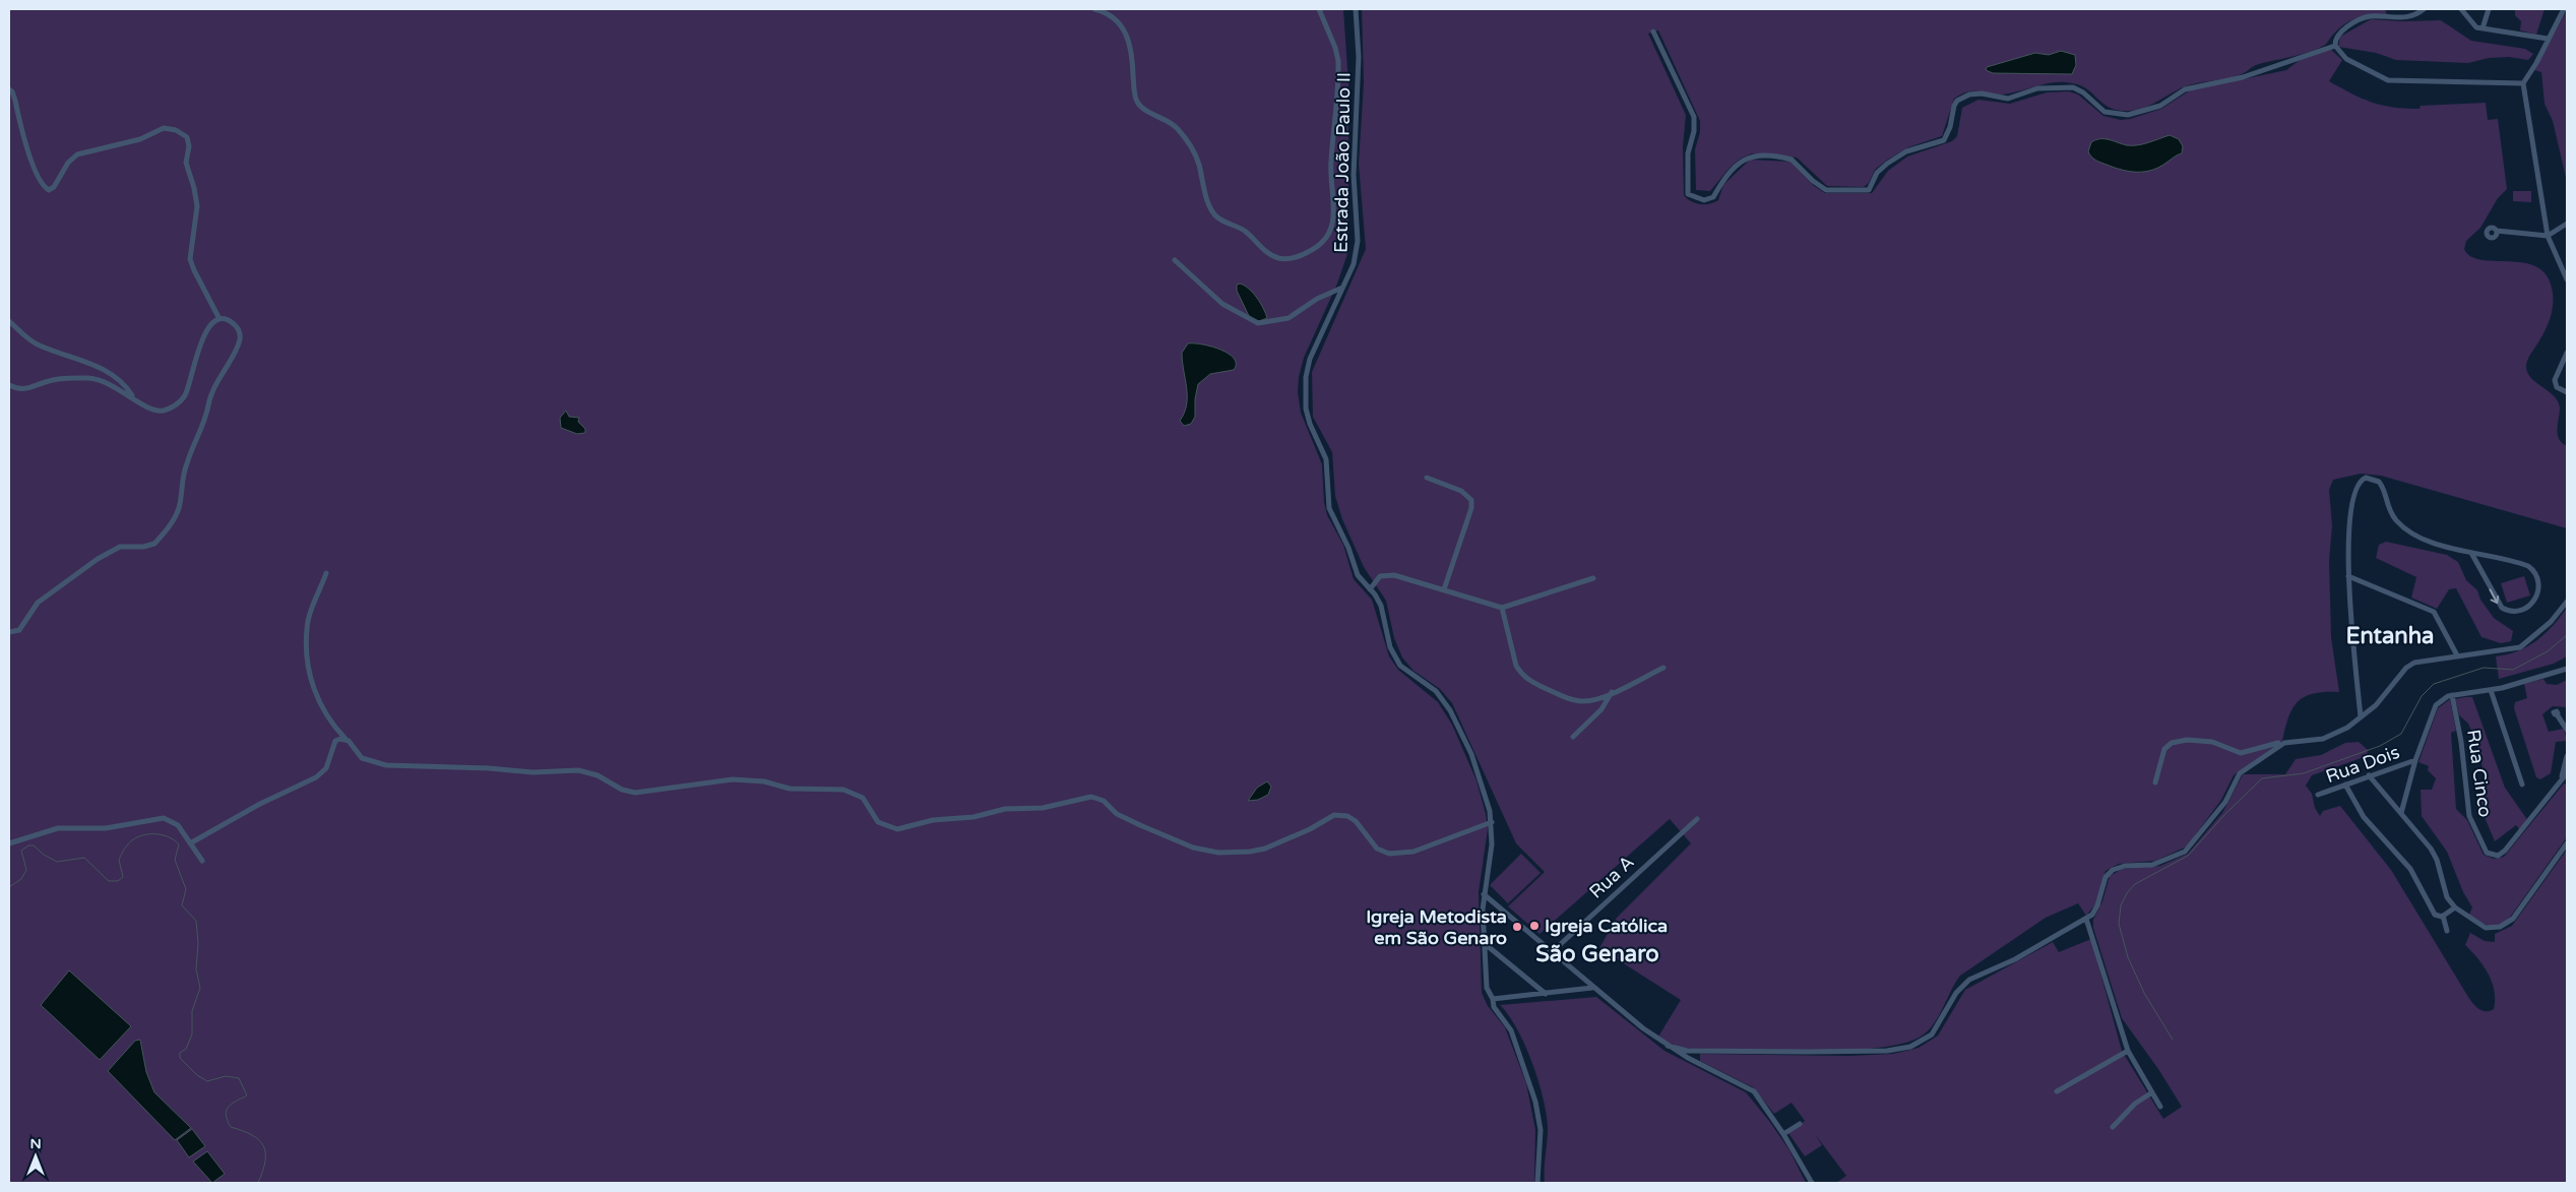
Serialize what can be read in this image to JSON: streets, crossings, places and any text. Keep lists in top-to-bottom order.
{
  "streets": {
    "street": [
      "Estrada João Paulo II",
      "Rua Dois",
      "Rua Cinco",
      "Rua A"
    ]
  },
  "districts": ["Entanha", "São Genaro"],
  "places": ["Igreja Católica", "Igreja Metodista em São Genaro"],
  "north": "top"
}
